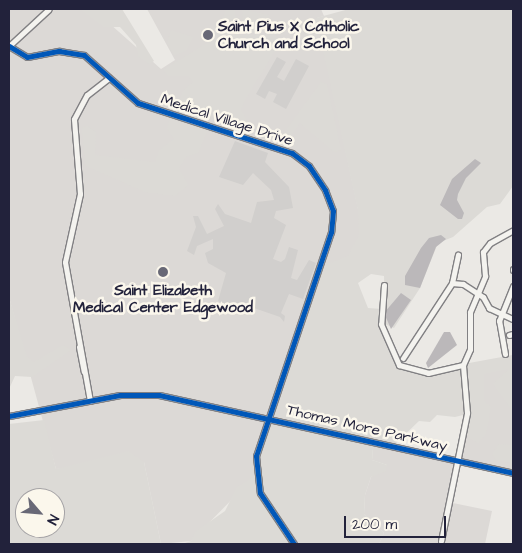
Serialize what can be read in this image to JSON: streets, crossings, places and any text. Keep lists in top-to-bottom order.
{
  "streets": {
    "street": ["Medical Village Drive", "Thomas More Parkway"]
  },
  "crossings": [
    ["Medical Village Drive", "Thomas More Parkway"]
  ],
  "places": ["Saint Pius X Catholic Church and School", "Saint Elizabeth Medical Center Edgewood"],
  "scale_bar": "200 m",
  "north": "bottom right"
}
